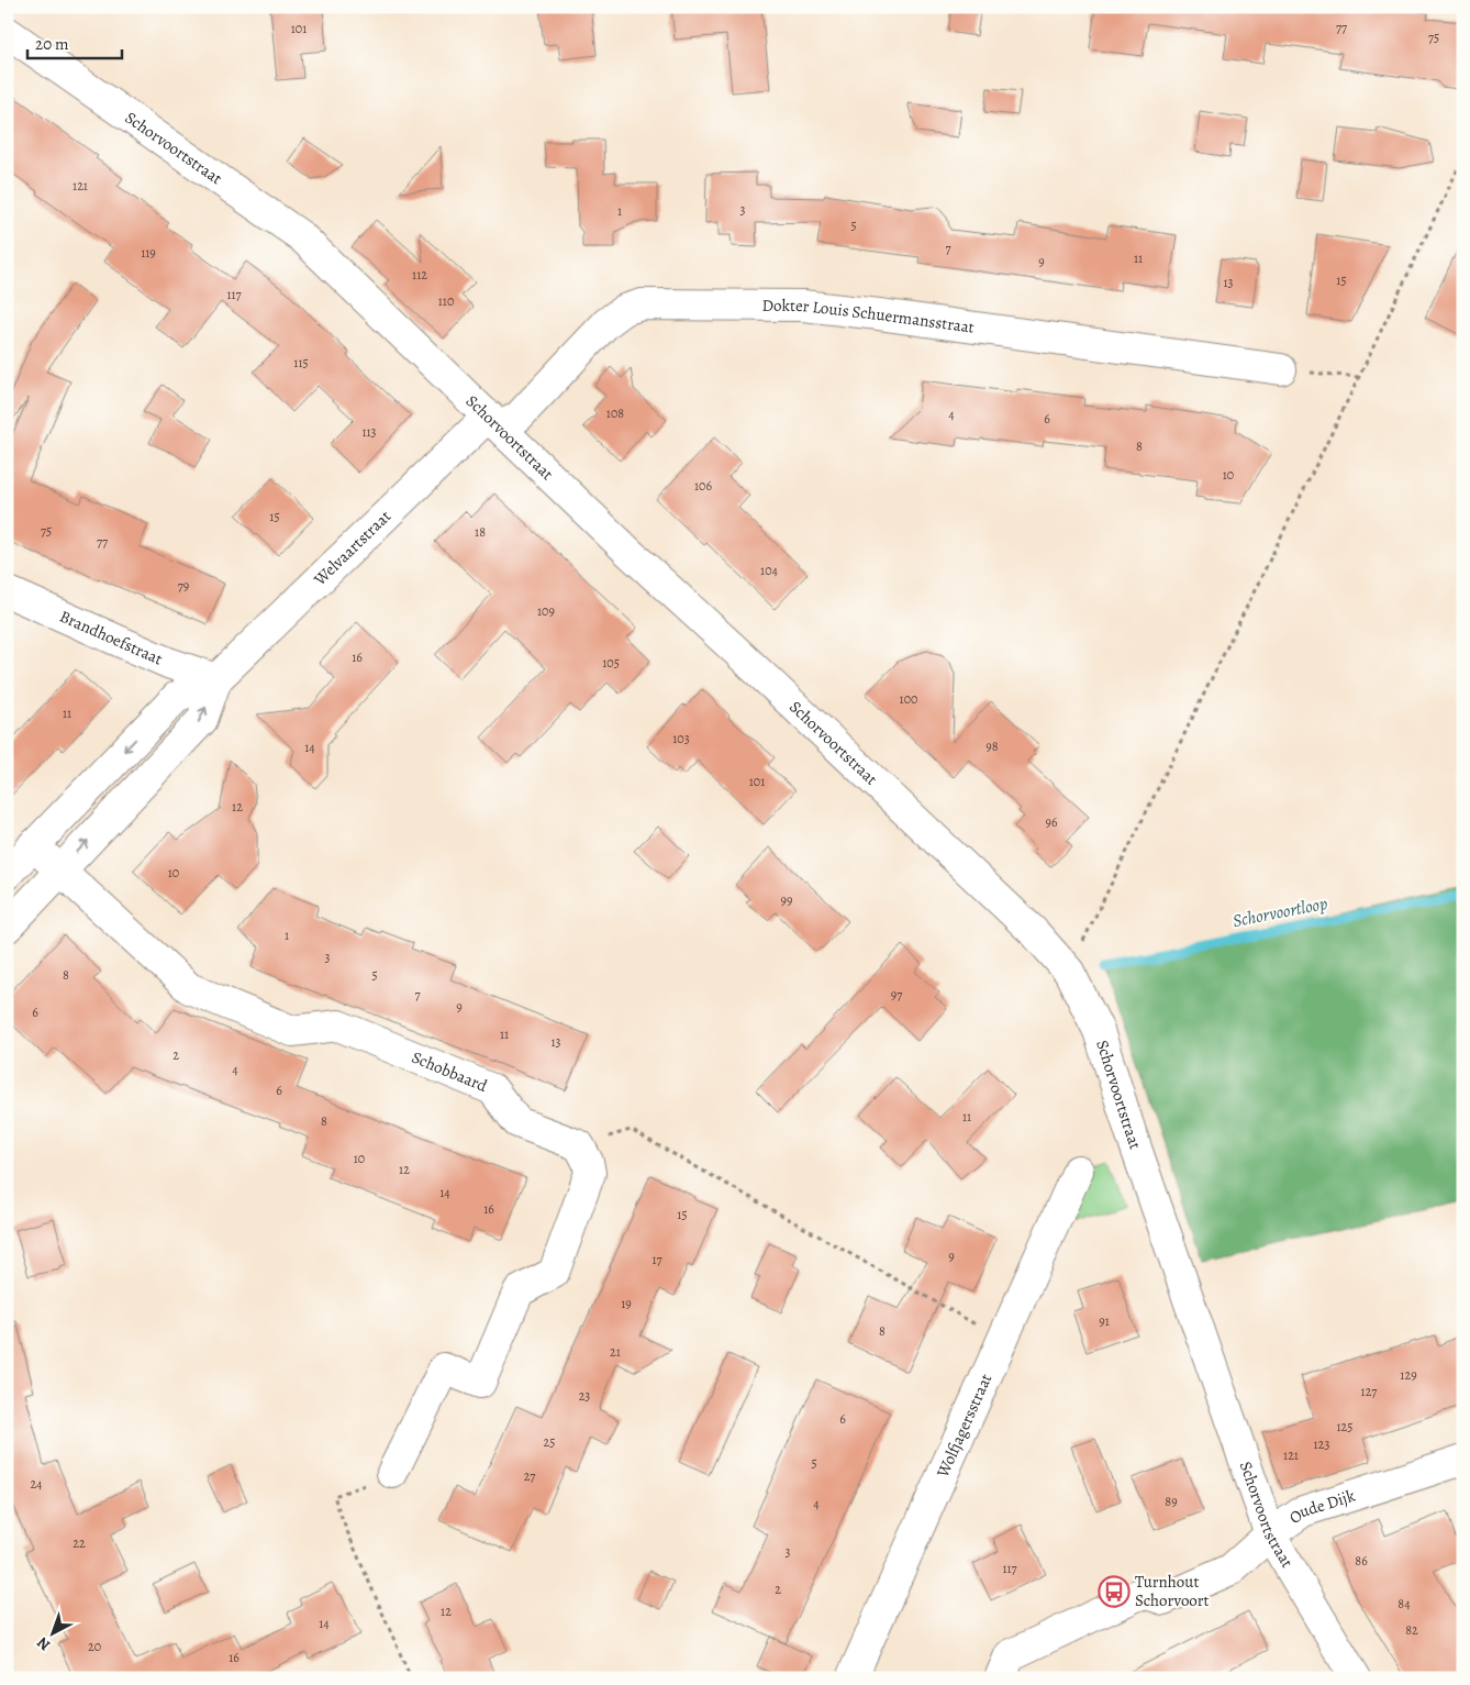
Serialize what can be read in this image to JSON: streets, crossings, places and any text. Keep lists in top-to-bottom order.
{
  "streets": {
    "street": [
      "Schorvoortstraat",
      "Dokter Louis Schuermansstraat",
      "Welvaartstraat",
      "Brandhoefstraat",
      "Schobbaard",
      "Wolfjagersstraat",
      "Oude Dijk"
    ]
  },
  "crossings": [
    ["Schorvoortstraat", "Dokter Louis Schuermansstraat"],
    ["Schorvoortstraat", "Welvaartstraat"],
    ["Schorvoortstraat", "Oude Dijk"],
    ["Dokter Louis Schuermansstraat", "Welvaartstraat"],
    ["Welvaartstraat", "Brandhoefstraat"],
    ["Welvaartstraat", "Schobbaard"]
  ],
  "water": ["Schorvoortloop"],
  "places": {
    "bus stop": ["Turnhout Schorvoort"]
  },
  "house_numbers": [
    "77",
    "101",
    "75",
    "121",
    "3",
    "1",
    "5",
    "7",
    "119",
    "11",
    "9",
    "112",
    "15",
    "13",
    "117",
    "110",
    "115",
    "108",
    "4",
    "6",
    "113",
    "8",
    "10",
    "106",
    "15",
    "75",
    "18",
    "77",
    "104",
    "79",
    "109",
    "16",
    "105",
    "100",
    "11",
    "103",
    "98",
    "14",
    "101",
    "12",
    "96",
    "10",
    "99",
    "1",
    "3",
    "8",
    "5",
    "7",
    "97",
    "9",
    "6",
    "11",
    "13",
    "2",
    "4",
    "6",
    "11",
    "8",
    "10",
    "12",
    "14",
    "16",
    "15",
    "9",
    "17",
    "19",
    "91",
    "8",
    "21",
    "129",
    "127",
    "23",
    "6",
    "125",
    "25",
    "123",
    "121",
    "5",
    "27",
    "24",
    "89",
    "4",
    "22",
    "3",
    "86",
    "117",
    "2",
    "84",
    "12",
    "14",
    "82",
    "20",
    "16"
  ],
  "scale_bar": "20 m",
  "north": "bottom left"
}
